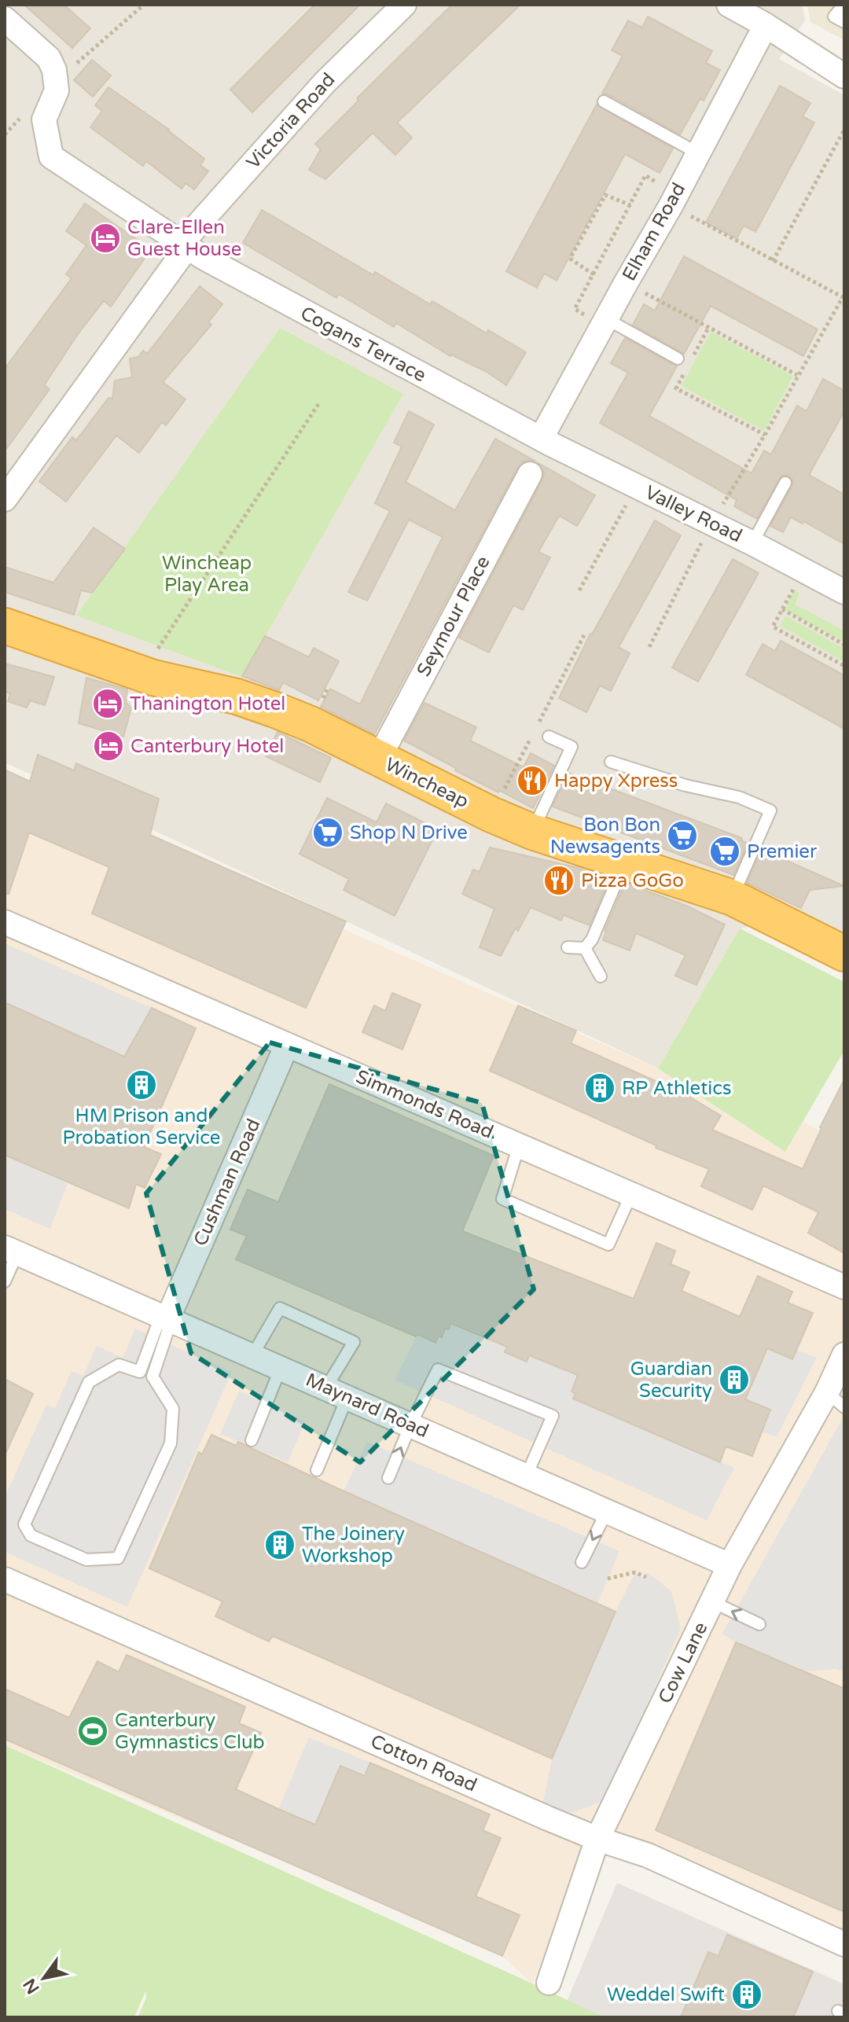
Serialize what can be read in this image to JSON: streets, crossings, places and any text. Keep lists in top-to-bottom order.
{
  "streets": {
    "highway": ["Wincheap"],
    "street": [
      "Victoria Road",
      "Elham Road",
      "Cogans Terrace",
      "Valley Road",
      "Seymour Place",
      "Simmonds Road",
      "Cushman Road",
      "Maynard Road",
      "Cow Lane",
      "Cotton Road"
    ]
  },
  "crossings": [
    ["Victoria Road", "Cogans Terrace"],
    ["Elham Road", "Cogans Terrace"],
    ["Elham Road", "Valley Road"],
    ["Cogans Terrace", "Valley Road"],
    ["Seymour Place", "Wincheap"],
    ["Simmonds Road", "Cushman Road"],
    ["Cushman Road", "Maynard Road"],
    ["Maynard Road", "Cow Lane"],
    ["Cow Lane", "Cotton Road"]
  ],
  "parks": ["Wincheap Play Area"],
  "places": {
    "hotel": ["Clare-Ellen Guest House", "Thanington Hotel", "Canterbury Hotel"],
    "restaurant": ["Happy Xpress", "Pizza GoGo"],
    "supermarket": ["Shop N Drive", "Bon Bon Newsagents", "Premier"],
    "building": [
      "HM Prison and Probation Service",
      "RP Athletics",
      "Guardian Security",
      "The Joinery Workshop",
      "Weddel Swift"
    ],
    "sports": ["Canterbury Gymnastics Club"]
  },
  "north": "bottom left"
}
